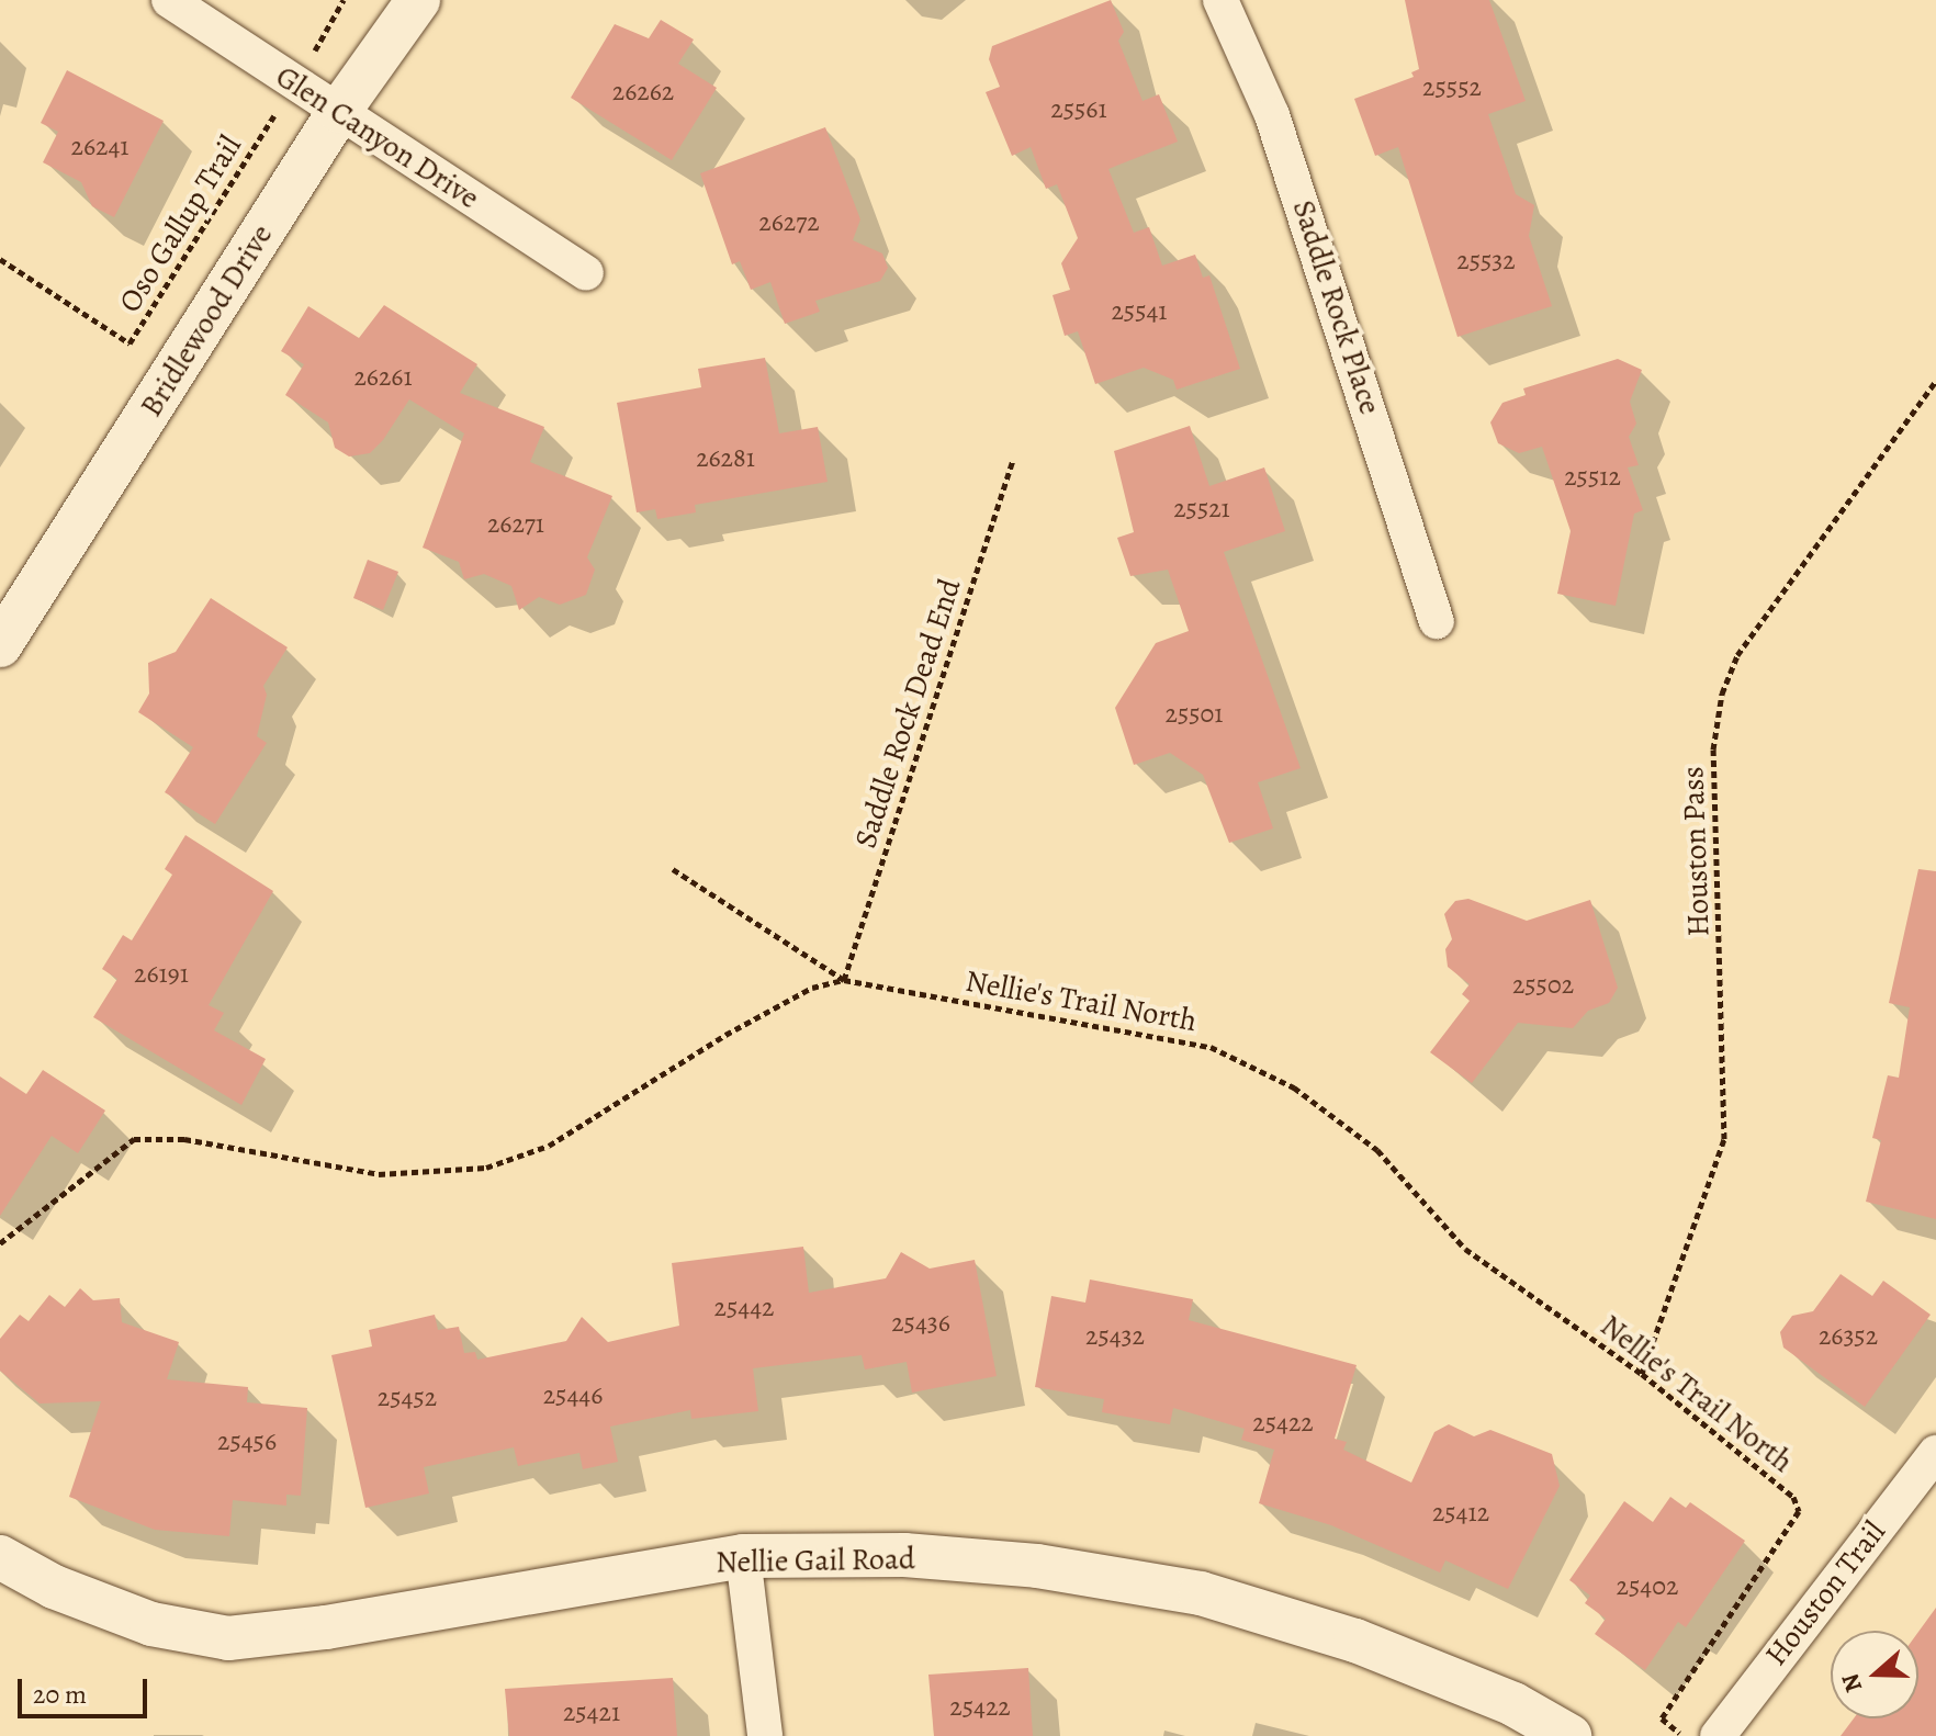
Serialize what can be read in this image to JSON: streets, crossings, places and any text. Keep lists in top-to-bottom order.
{
  "streets": {
    "street": [
      "Glen Canyon Drive",
      "Saddle Rock Place",
      "Bridlewood Drive",
      "Nellie Gail Road",
      "Houston Trail"
    ],
    "path": [
      "Oso Gallup Trail",
      "Saddle Rock Dead End",
      "Houston Pass",
      "Nellie's Trail North"
    ]
  },
  "crossings": [
    ["Glen Canyon Drive", "Bridlewood Drive"],
    ["Saddle Rock Dead End", "Nellie's Trail North"],
    ["Houston Pass", "Nellie's Trail North"]
  ],
  "house_numbers": [
    "25552",
    "26262",
    "25561",
    "26241",
    "26272",
    "25532",
    "25541",
    "26261",
    "26281",
    "25512",
    "25521",
    "26271",
    "25501",
    "26191",
    "25502",
    "25442",
    "25436",
    "25432",
    "26352",
    "25446",
    "25452",
    "25422",
    "25456",
    "25412",
    "25402",
    "25422",
    "25421"
  ],
  "scale_bar": "20 m",
  "north": "left"
}
